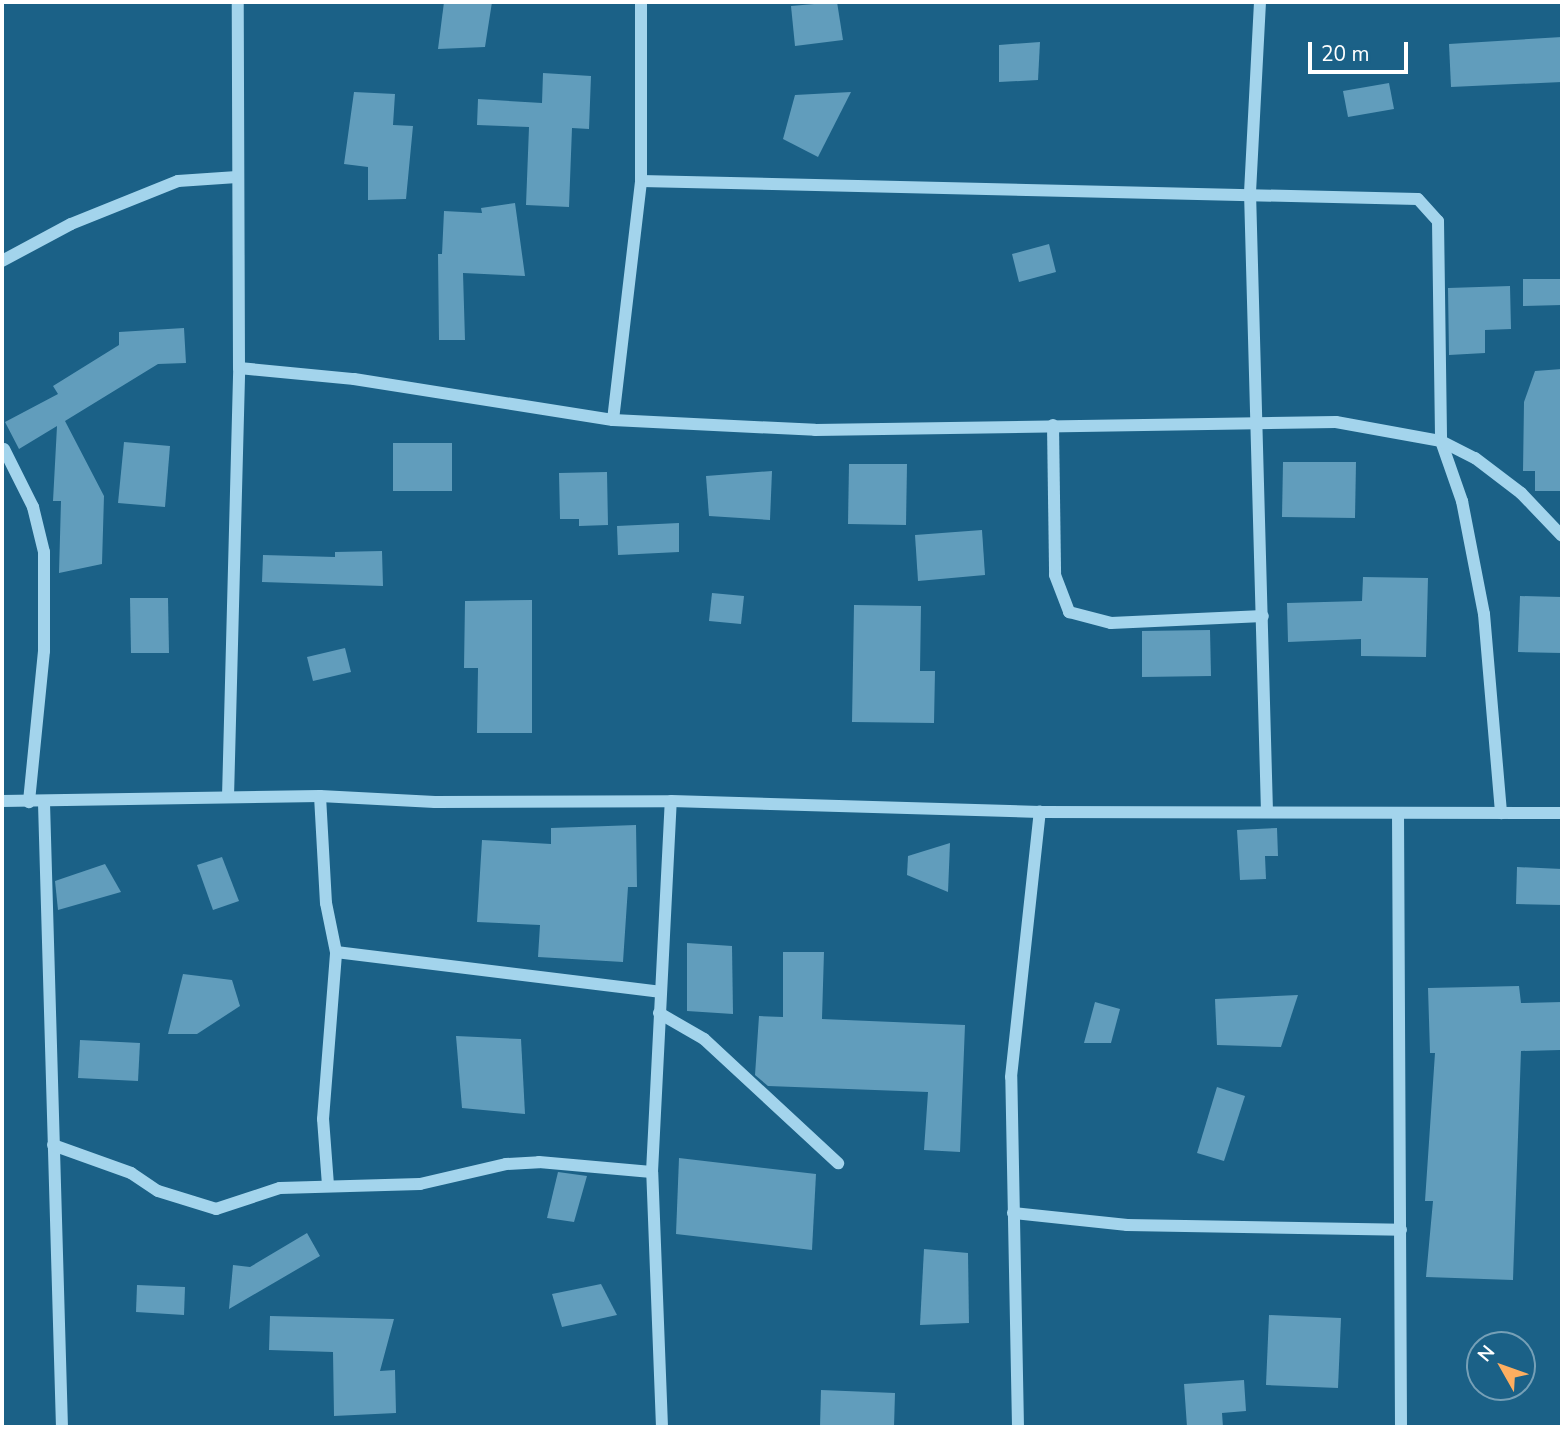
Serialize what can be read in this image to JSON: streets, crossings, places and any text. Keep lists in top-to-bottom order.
{
  "scale_bar": "20 m",
  "north": "top left"
}
